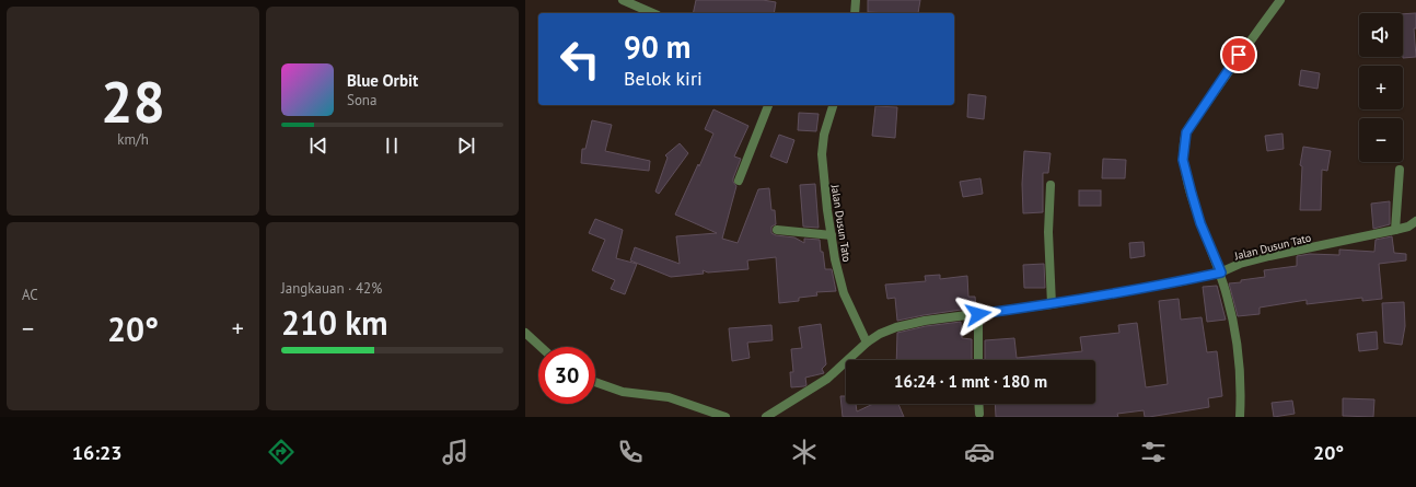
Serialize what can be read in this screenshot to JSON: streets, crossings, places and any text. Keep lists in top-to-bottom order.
{
  "streets": {
    "street": ["Jalan Dusun Tato"]
  },
  "page": {
    "tile": [
      ["28", "km/h"],
      "AC",
      ["Jangkauan · 42%", "210 km"]
    ],
    "map_buttons": ["+", "−"],
    "turn": ["90 m", "Belok kiri"],
    "song": ["Blue Orbit", "Sona"],
    "heat": ["−", "20°", "+"],
    "limit": "30",
    "trip": "16:24 · 1 mnt · 180 m",
    "tabs": ["16:23", "20°"]
  }
}
